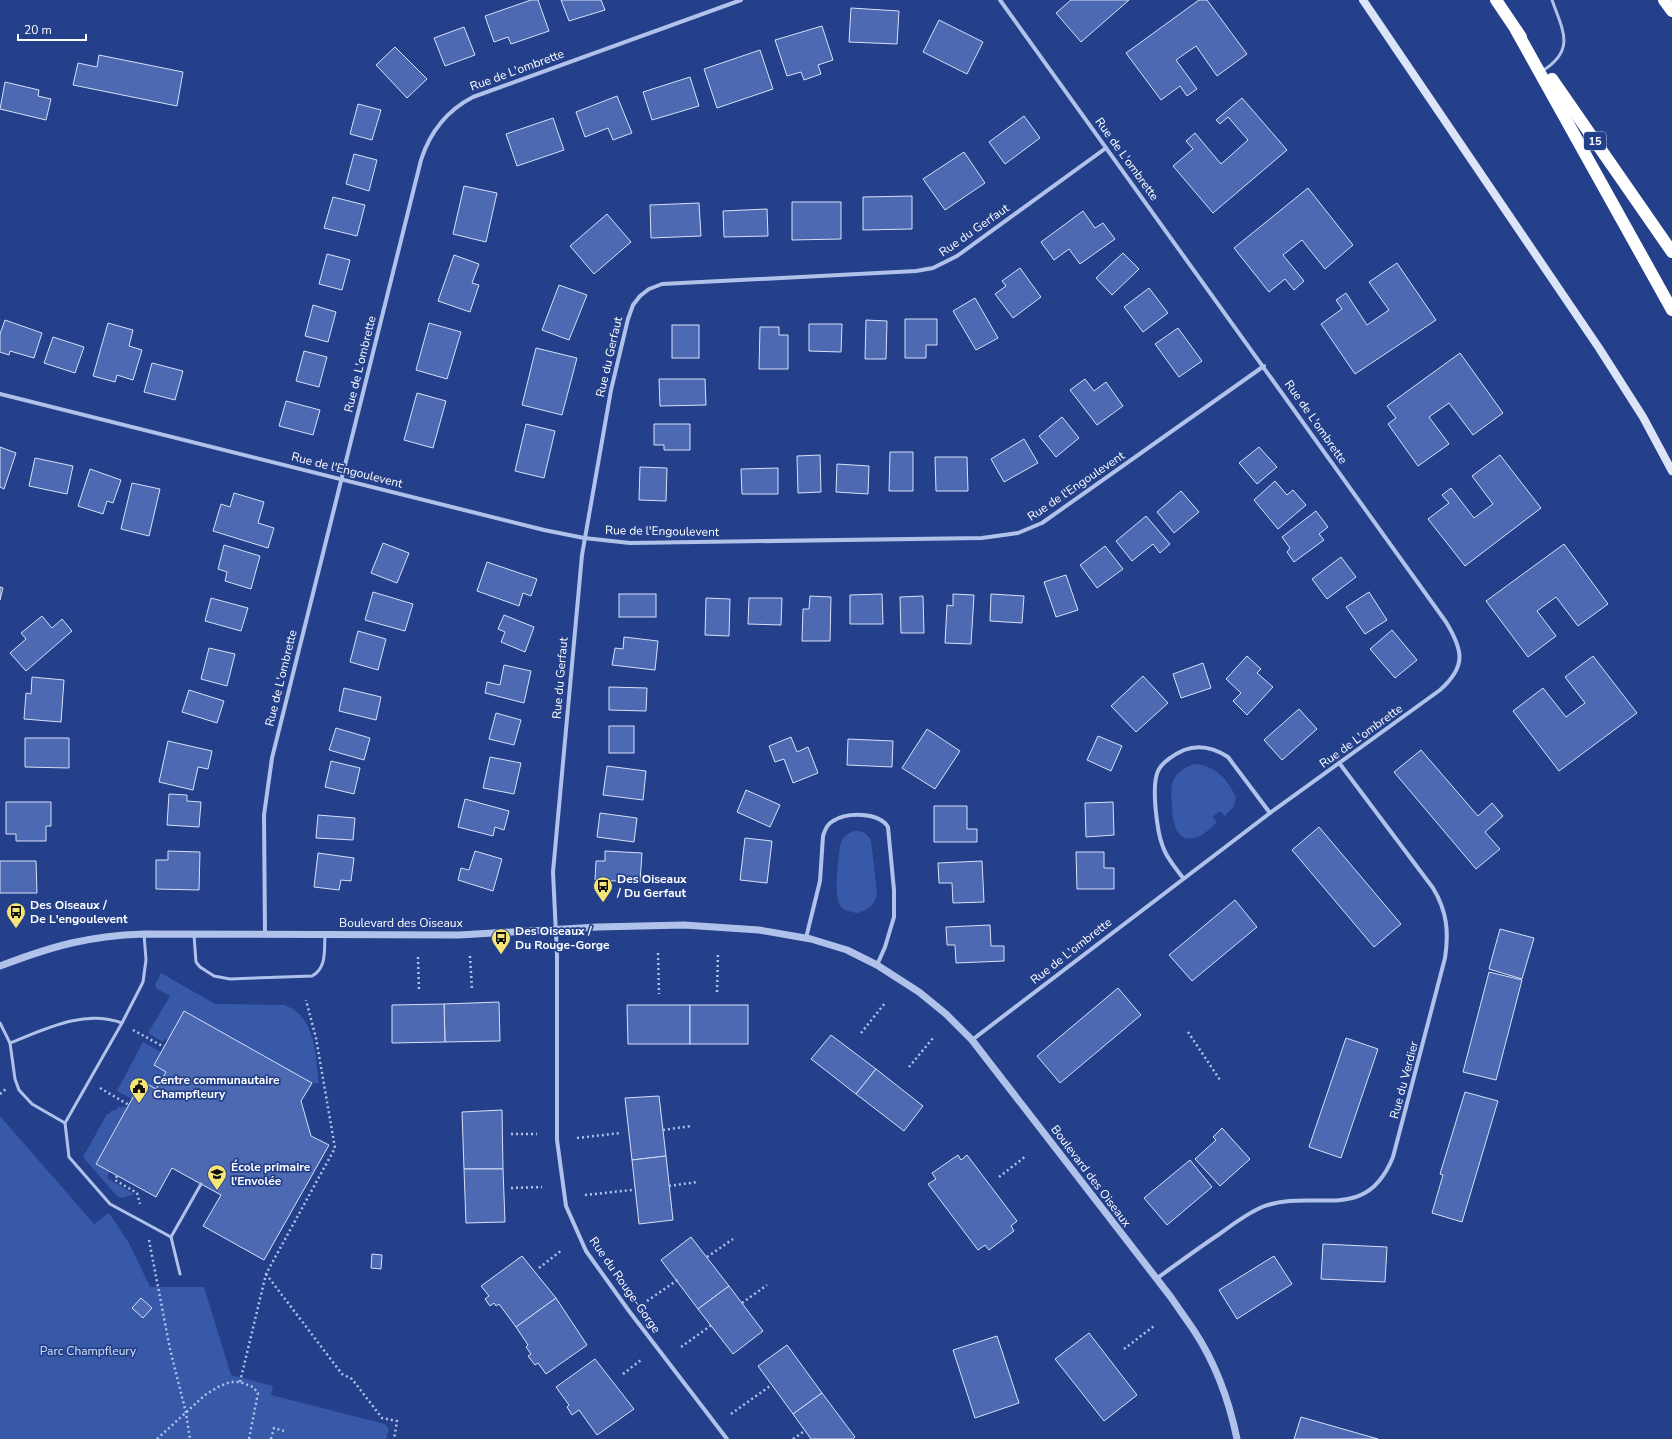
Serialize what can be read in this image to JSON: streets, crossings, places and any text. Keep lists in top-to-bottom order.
{
  "streets": {
    "highway": ["15"],
    "street": [
      "Rue de L'ombrette",
      "Rue du Gerfaut",
      "Rue de l'Engoulevent",
      "Boulevard des Oiseaux",
      "Rue du Verdier",
      "Rue du Rouge-Gorge"
    ]
  },
  "crossings": [
    ["Rue de L'ombrette", "Rue du Gerfaut"],
    ["Rue de L'ombrette", "Rue de l'Engoulevent"],
    ["Rue de L'ombrette", "Boulevard des Oiseaux"],
    ["Rue de L'ombrette", "Rue du Verdier"],
    ["Rue du Gerfaut", "Rue de l'Engoulevent"],
    ["Rue du Gerfaut", "Boulevard des Oiseaux"],
    ["Rue du Gerfaut", "Rue du Rouge-Gorge"],
    ["Boulevard des Oiseaux", "Rue du Verdier"],
    ["Boulevard des Oiseaux", "Rue du Rouge-Gorge"]
  ],
  "parks": ["Parc Champfleury"],
  "places": {
    "bus stop": ["Des Oiseaux / Du Gerfaut", "Des Oiseaux / De L'engoulevent", "Des Oiseaux / Du Rouge-Gorge"],
    "public building": ["Centre communautaire Champfleury"],
    "school or university": ["École primaire l'Envolée"]
  },
  "scale_bar": "20 m"
}
